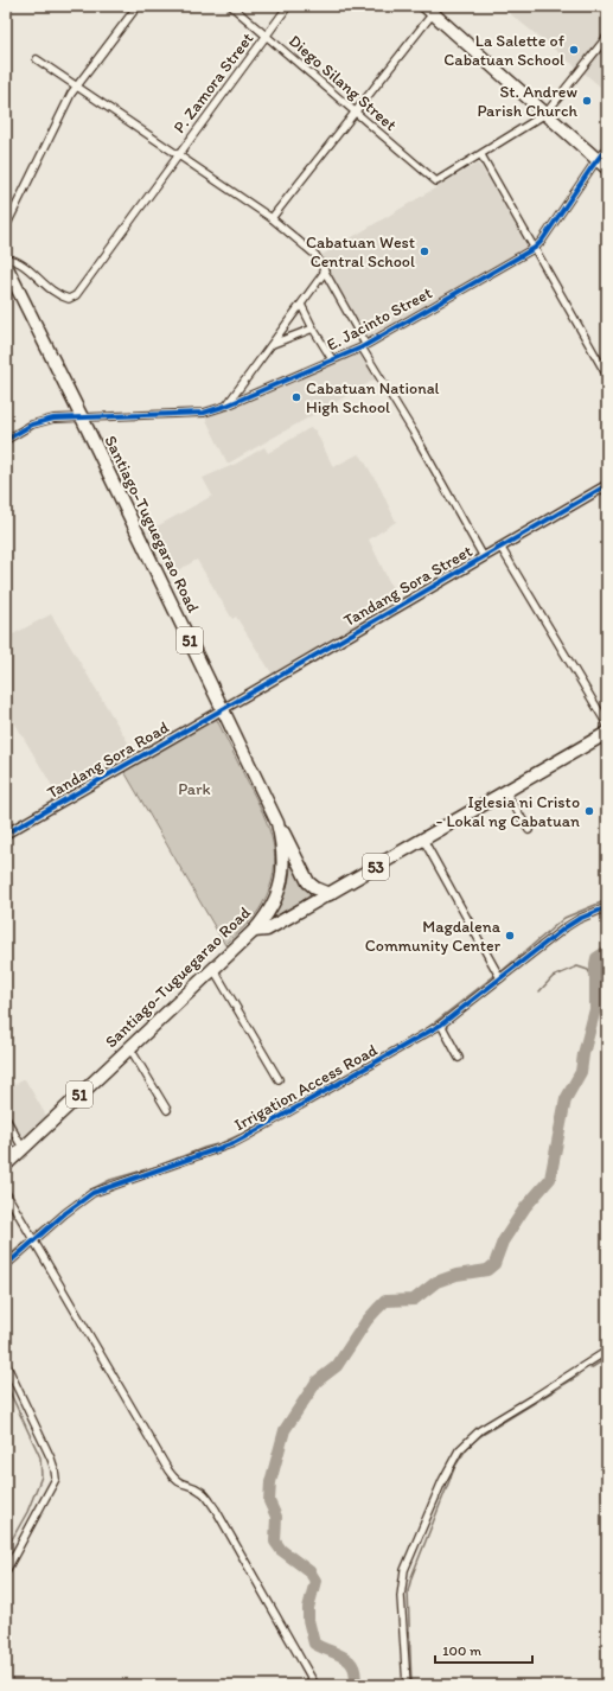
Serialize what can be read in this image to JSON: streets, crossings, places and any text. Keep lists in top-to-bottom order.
{
  "streets": {
    "highway": ["Santiago-Tuguegarao Road", "51", "53"],
    "street": [
      "P. Zamora Street",
      "Diego Silang Street",
      "E. Jacinto Street",
      "Tandang Sora Street",
      "Tandang Sora Road",
      "Irrigation Access Road"
    ]
  },
  "crossings": [
    ["P. Zamora Street", "Diego Silang Street"],
    ["E. Jacinto Street", "Santiago-Tuguegarao Road"],
    ["Santiago-Tuguegarao Road", "Tandang Sora Street"],
    ["Santiago-Tuguegarao Road", "Tandang Sora Road"],
    ["Santiago-Tuguegarao Road", "53"],
    ["Tandang Sora Street", "Tandang Sora Road"]
  ],
  "parks": ["Park"],
  "places": [
    "La Salette of Cabatuan School",
    "St. Andrew Parish Church",
    "Cabatuan West Central School",
    "Cabatuan National High School",
    "Iglesia ni Cristo - Lokal ng Cabatuan",
    "Magdalena Community Center"
  ],
  "scale_bar": "100 m"
}
